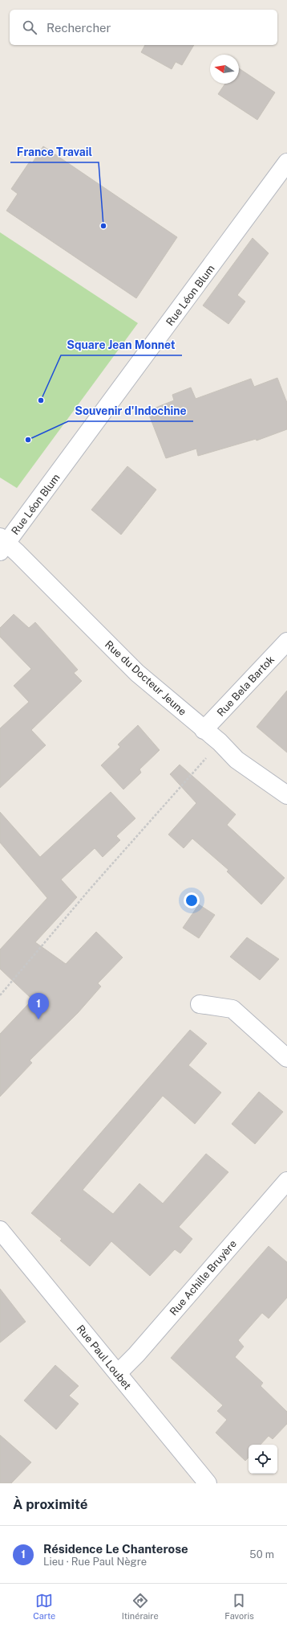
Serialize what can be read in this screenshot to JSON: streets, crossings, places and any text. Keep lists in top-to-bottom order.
{
  "streets": {
    "street": [
      "Rue Léon Blum",
      "Rue du Docteur Jeune",
      "Rue Bela Bartok",
      "Rue Achille Bruyère",
      "Rue Paul Loubet"
    ]
  },
  "crossings": [
    ["Rue Léon Blum", "Rue du Docteur Jeune"],
    ["Rue du Docteur Jeune", "Rue Bela Bartok"],
    ["Rue Achille Bruyère", "Rue Paul Loubet"]
  ],
  "places": ["France Travail", "Square Jean Monnet", "Souvenir d'Indochine"],
  "north": "left",
  "page": {
    "search": "Rechercher",
    "pins": "1",
    "heading": "À proximité",
    "list": [
      {
        "mark": "1",
        "name": "Résidence Le Chanterose",
        "note": "Lieu · Rue Paul Nègre",
        "value": "50 m"
      }
    ],
    "nav": ["Carte", "Itinéraire", "Favoris"]
  }
}
